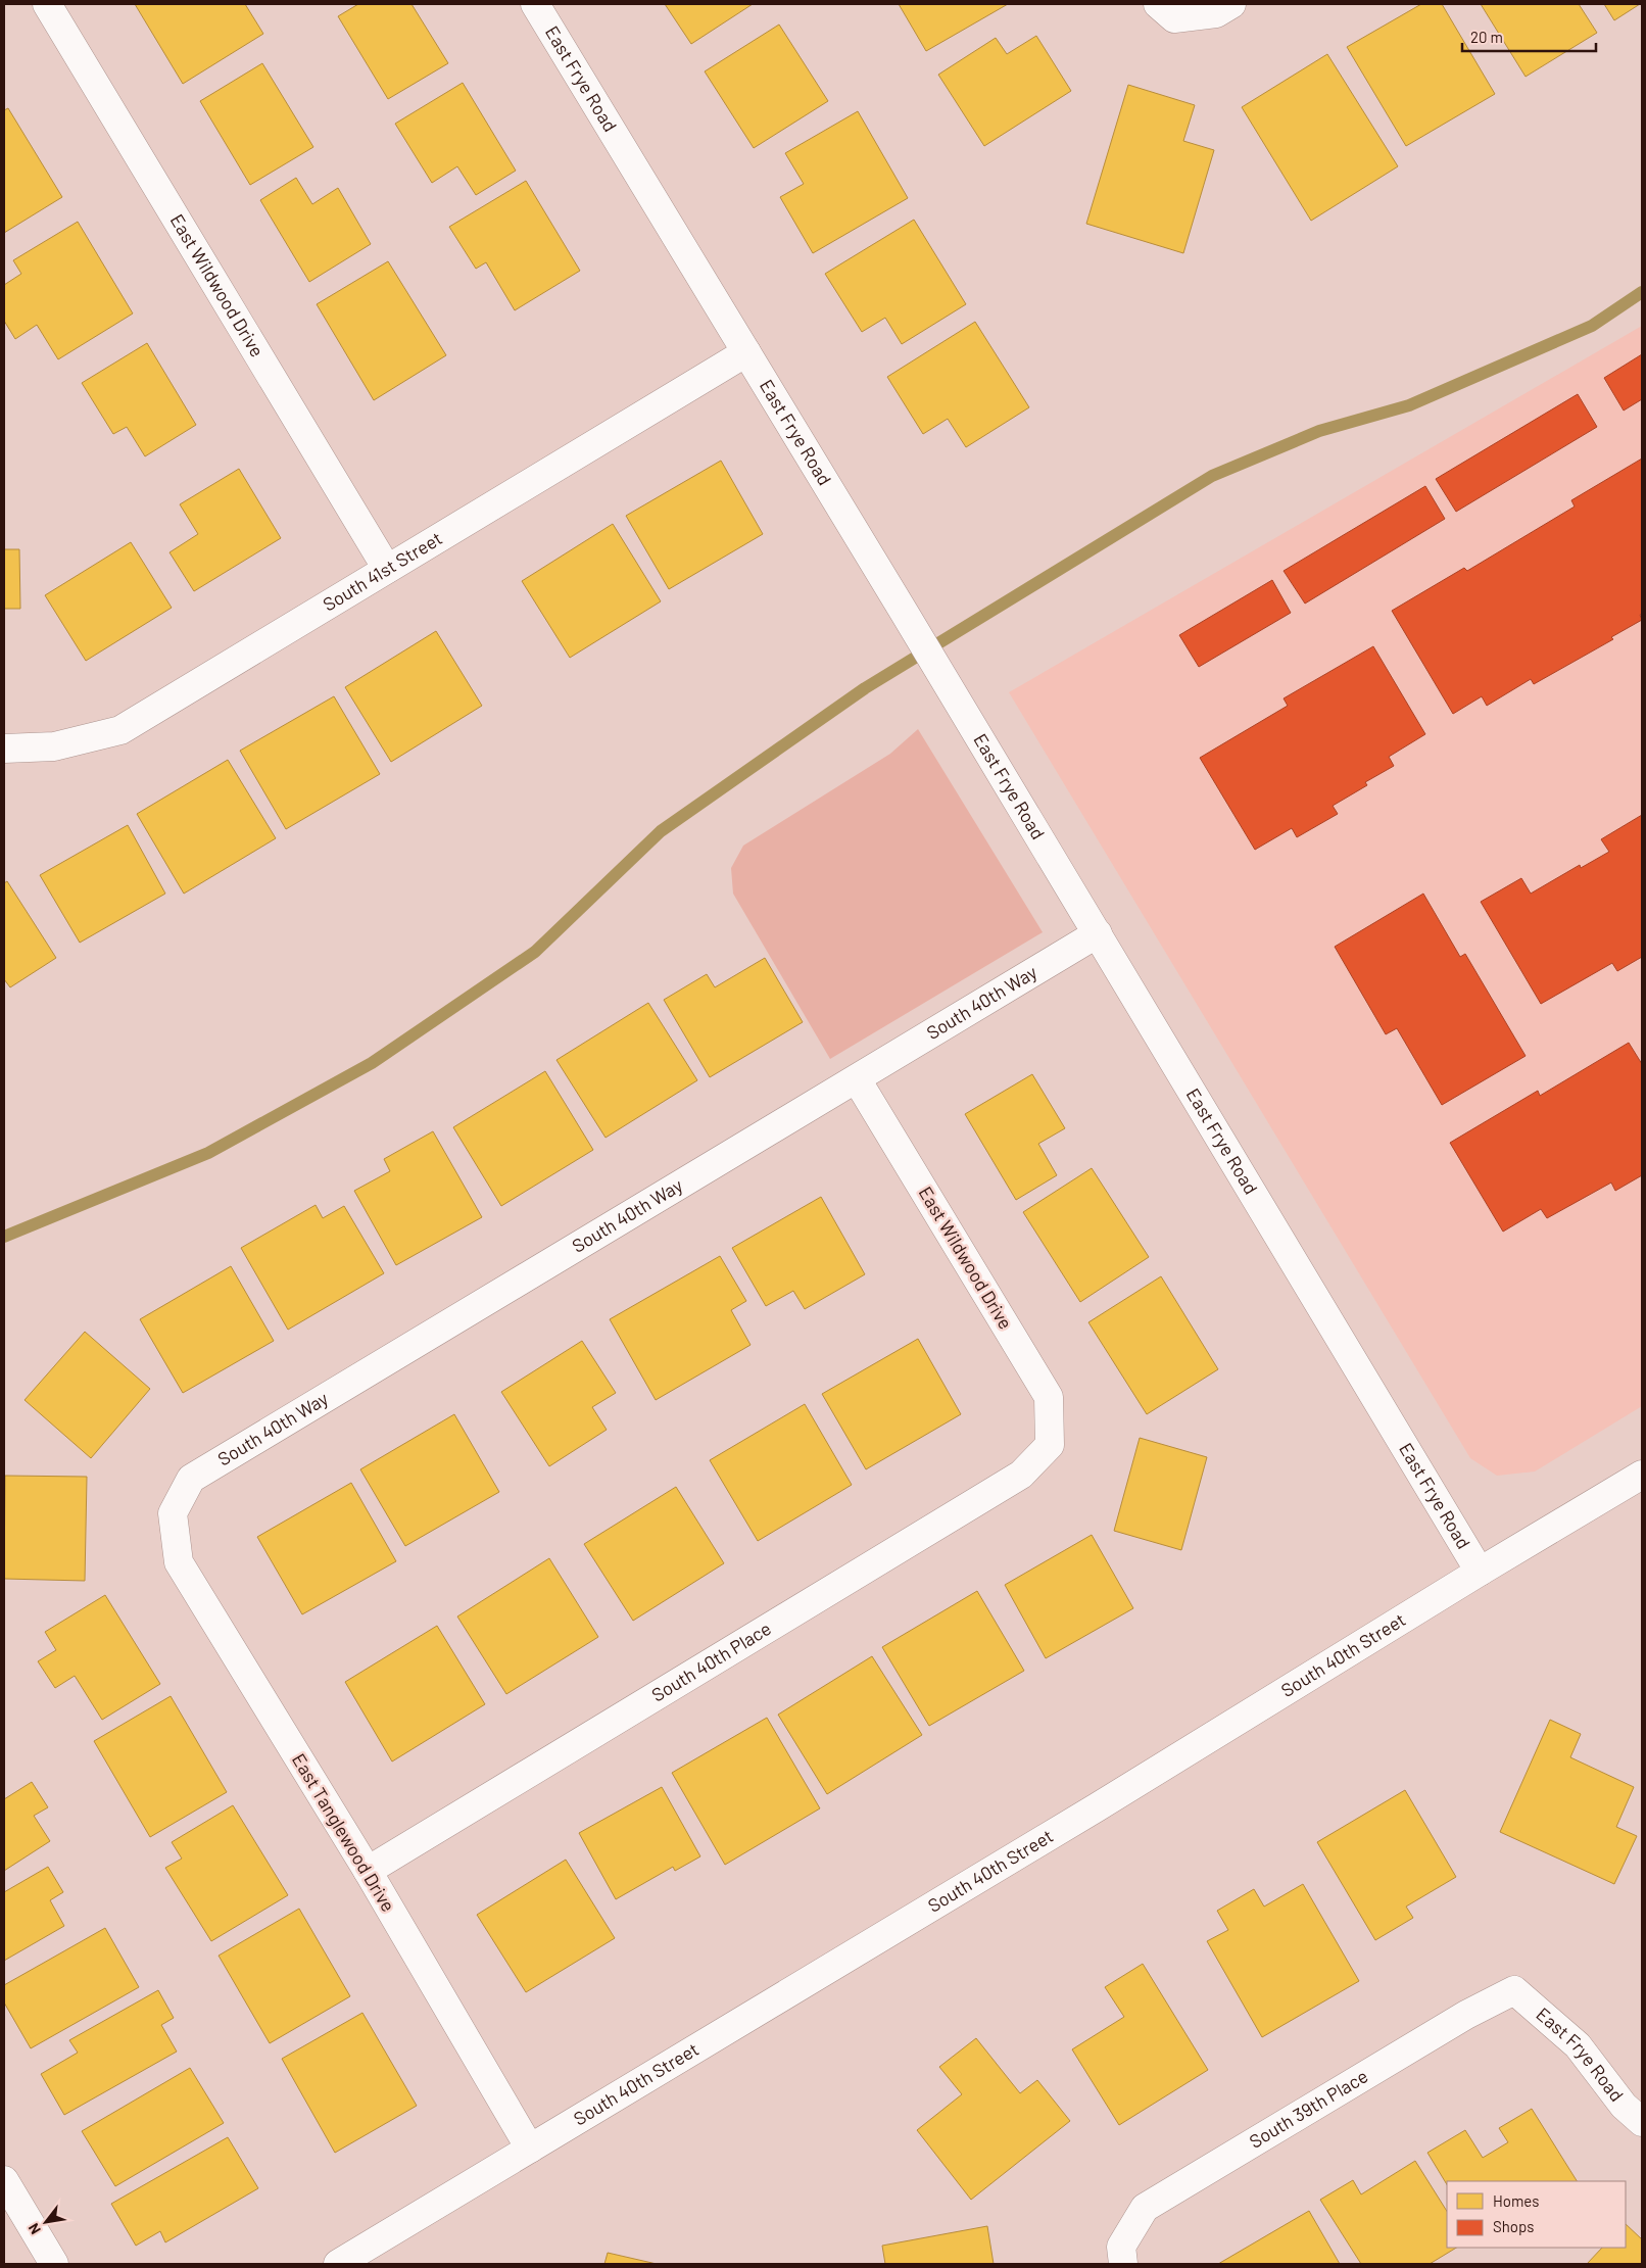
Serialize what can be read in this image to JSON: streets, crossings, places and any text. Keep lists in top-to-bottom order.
{
  "streets": {
    "street": [
      "East Frye Road",
      "East Wildwood Drive",
      "South 41st Street",
      "South 40th Way",
      "South 40th Street",
      "South 40th Place",
      "East Tanglewood Drive",
      "South 39th Place"
    ]
  },
  "crossings": [
    ["East Frye Road", "South 41st Street"],
    ["East Frye Road", "South 40th Way"],
    ["East Frye Road", "South 40th Street"],
    ["East Frye Road", "South 39th Place"],
    ["East Wildwood Drive", "South 41st Street"],
    ["East Wildwood Drive", "South 40th Way"],
    ["East Wildwood Drive", "South 40th Place"],
    ["South 40th Way", "East Tanglewood Drive"],
    ["South 40th Street", "East Tanglewood Drive"],
    ["South 40th Place", "East Tanglewood Drive"]
  ],
  "legend": ["Homes", "Shops"],
  "scale_bar": "20 m",
  "north": "bottom left"
}
